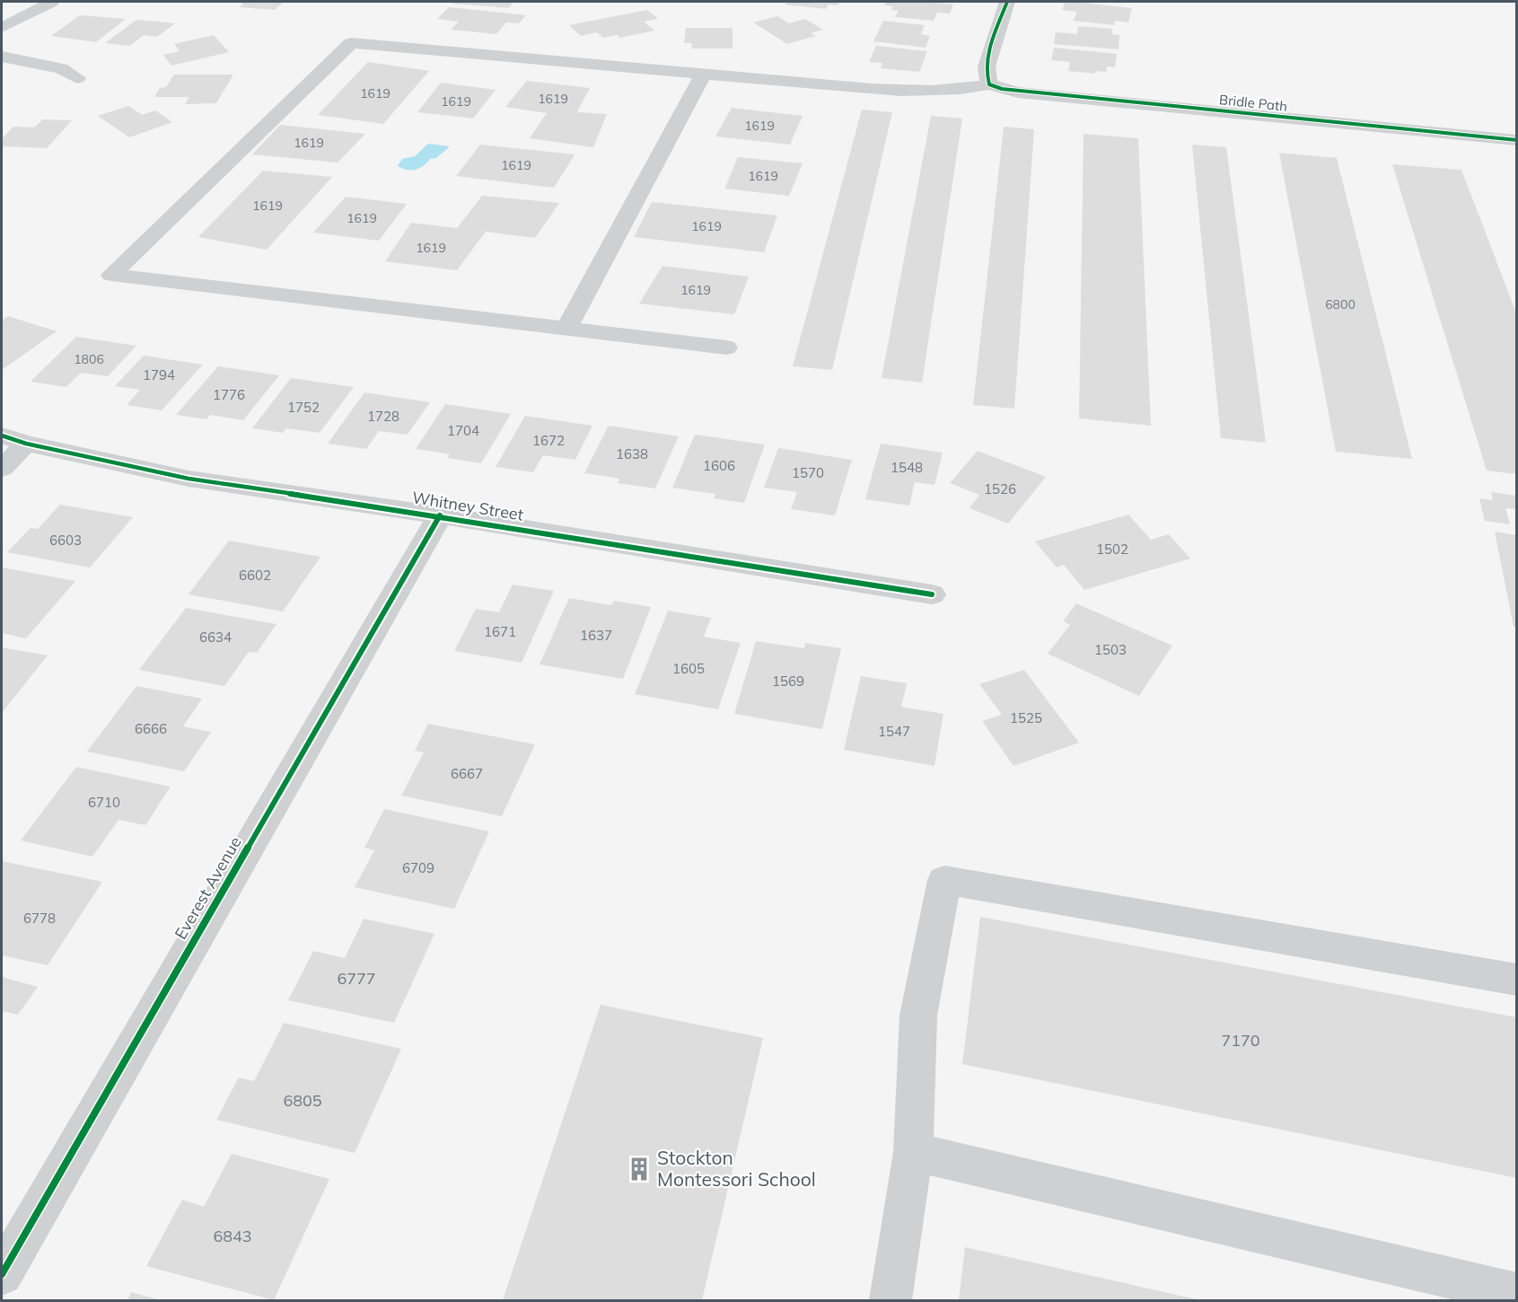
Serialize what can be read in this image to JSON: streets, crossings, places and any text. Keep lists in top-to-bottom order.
{
  "streets": {
    "street": ["Bridle Path", "Whitney Street", "Everest Avenue"]
  },
  "crossings": [
    ["Whitney Street", "Everest Avenue"]
  ],
  "places": {
    "building": ["Stockton Montessori School"]
  },
  "house_numbers": [
    "1619",
    "1619",
    "1619",
    "1619",
    "1619",
    "1619",
    "1619",
    "1619",
    "1619",
    "1619",
    "1619",
    "1619",
    "6800",
    "1806",
    "1794",
    "1776",
    "1752",
    "1728",
    "1704",
    "1672",
    "1638",
    "1606",
    "1548",
    "1570",
    "1526",
    "6603",
    "1502",
    "6602",
    "1671",
    "1637",
    "6634",
    "1503",
    "1605",
    "1569",
    "1525",
    "6666",
    "1547",
    "6667",
    "6710",
    "6709",
    "6778",
    "6777",
    "7170",
    "6805",
    "6843"
  ]
}
